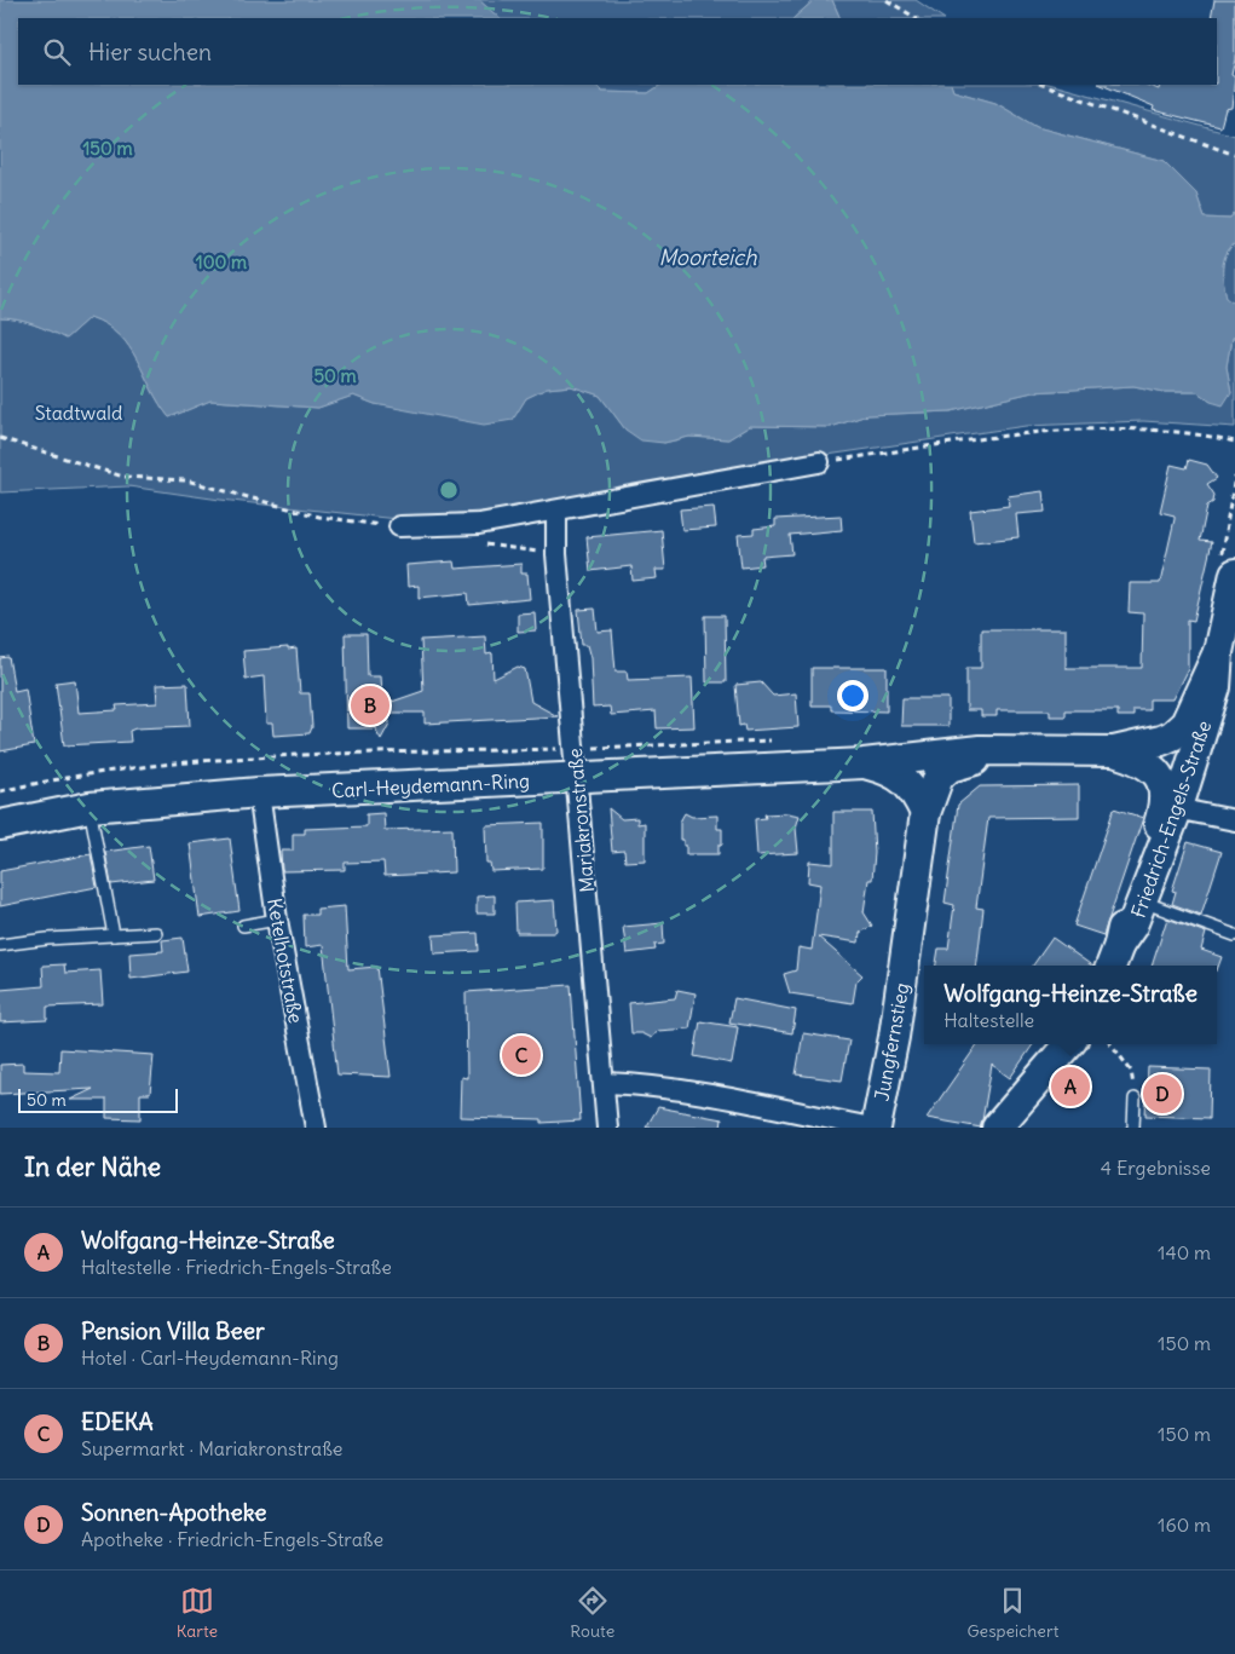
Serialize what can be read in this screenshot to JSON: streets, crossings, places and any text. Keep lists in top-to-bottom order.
{
  "streets": {
    "main road": ["Carl-Heydemann-Ring", "Friedrich-Engels-Straße", "Jungfernstieg"],
    "street": ["Mariakronstraße", "Ketelhotstraße"]
  },
  "crossings": [
    ["Carl-Heydemann-Ring", "Friedrich-Engels-Straße"],
    ["Carl-Heydemann-Ring", "Mariakronstraße"],
    ["Carl-Heydemann-Ring", "Ketelhotstraße"],
    ["Carl-Heydemann-Ring", "Jungfernstieg"]
  ],
  "water": ["Moorteich"],
  "parks": ["Stadtwald"],
  "scale_bar": "50 m",
  "page": {
    "search": "Hier suchen",
    "pins": [
      "B",
      "C",
      "A",
      "D"
    ],
    "popup": ["Wolfgang-Heinze-Straße", "Haltestelle"],
    "scale": "50 m",
    "heading": ["In der Nähe", "4 Ergebnisse"],
    "list": [
      {
        "mark": "A",
        "name": "Wolfgang-Heinze-Straße",
        "note": "Haltestelle · Friedrich-Engels-Straße",
        "value": "140 m"
      },
      {
        "mark": "B",
        "name": "Pension Villa Beer",
        "note": "Hotel · Carl-Heydemann-Ring",
        "value": "150 m"
      },
      {
        "mark": "C",
        "name": "EDEKA",
        "note": "Supermarkt · Mariakronstraße",
        "value": "150 m"
      },
      {
        "mark": "D",
        "name": "Sonnen-Apotheke",
        "note": "Apotheke · Friedrich-Engels-Straße",
        "value": "160 m"
      }
    ],
    "nav": ["Karte", "Route", "Gespeichert"]
  },
  "rings": ["150 m", "100 m", "50 m"]
}
